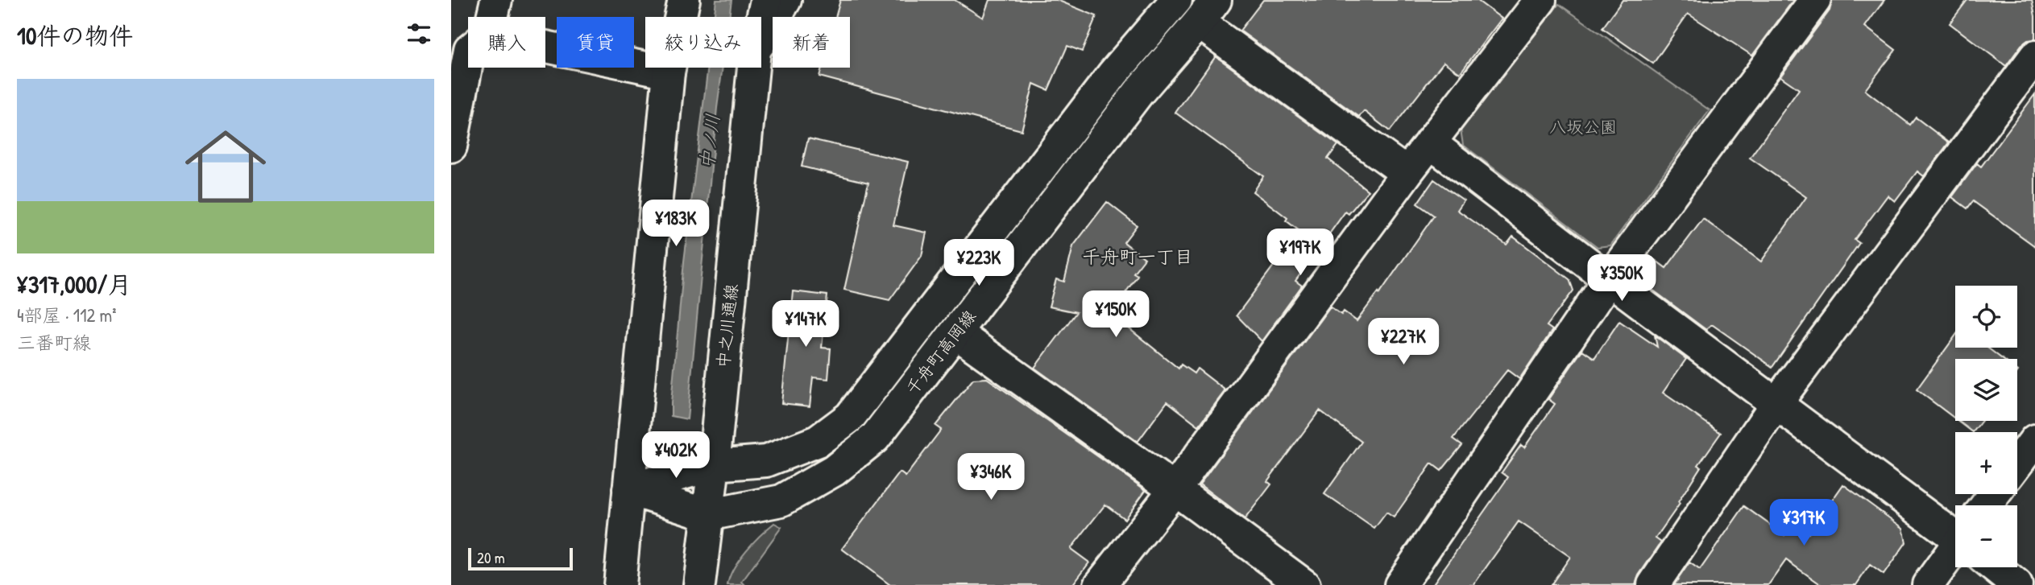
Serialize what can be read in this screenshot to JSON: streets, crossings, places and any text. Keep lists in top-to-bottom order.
{
  "streets": {
    "street": ["中之川通線", "千舟町高岡線"]
  },
  "crossings": [
    ["中之川通線", "千舟町高岡線"]
  ],
  "districts": ["千舟町一丁目"],
  "water": ["中ノ川"],
  "parks": ["八坂公園"],
  "scale_bar": "20 m",
  "page": {
    "heading": "10件の物件",
    "chip": [
      "購入",
      "賃貸",
      "絞り込み",
      "新着"
    ],
    "list": [
      {
        "name": "¥317,000/月",
        "note": "4部屋 · 112 m² · 三番町線"
      }
    ],
    "price": [
      "¥183K",
      "¥197K",
      "¥223K",
      "¥350K",
      "¥150K",
      "¥147K",
      "¥227K",
      "¥402K",
      "¥346K",
      "¥317K"
    ],
    "map_buttons": ["+", "−"],
    "scale": "20 m"
  }
}
